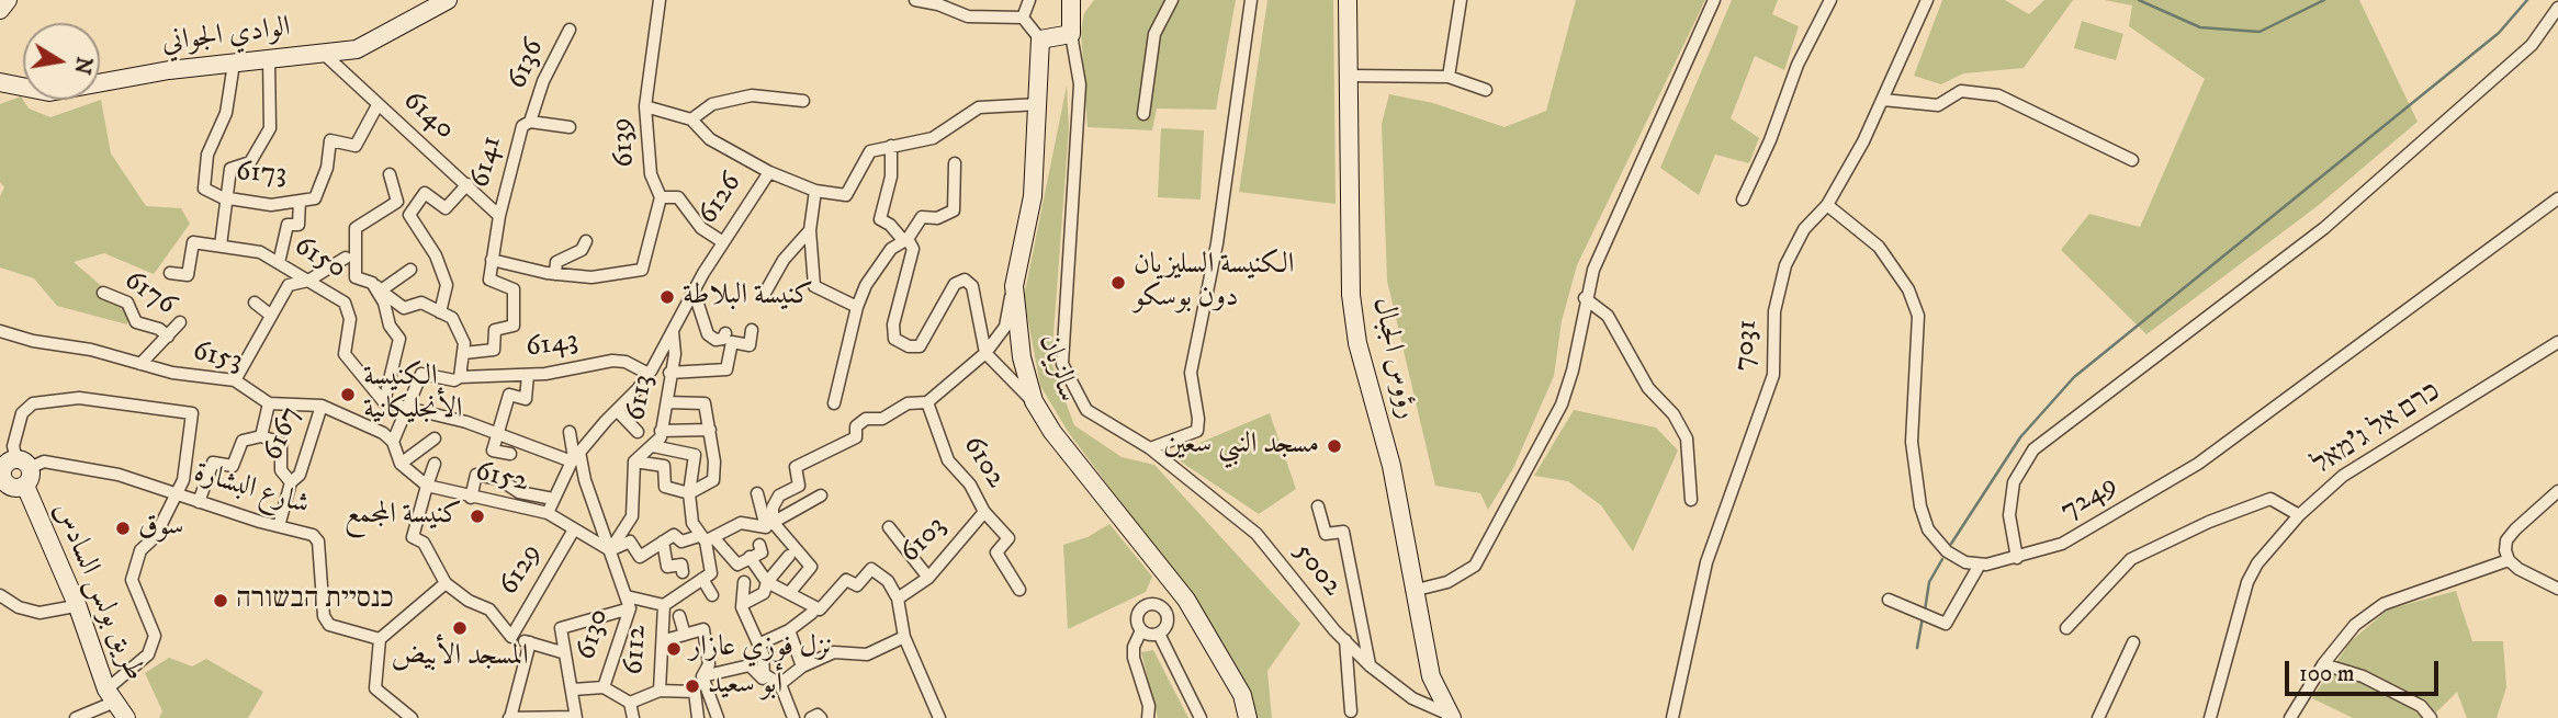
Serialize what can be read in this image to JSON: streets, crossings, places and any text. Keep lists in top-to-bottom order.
{
  "streets": {
    "street": [
      "الوادي الجواني",
      "6136",
      "6140",
      "6139",
      "6141",
      "6173",
      "6126",
      "6150",
      "6176",
      "6143",
      "7031",
      "6153",
      "رؤوس الجبال",
      "سالزيان",
      "6113",
      "כרם אל ג'מאל",
      "6167",
      "6102",
      "6152",
      "شارع البشارة",
      "7249",
      "6103",
      "6129",
      "5002",
      "طريق بولس السادس",
      "6130",
      "6112"
    ]
  },
  "crossings": [
    ["الوادي الجواني", "6140"],
    ["الوادي الجواني", "6173"],
    ["6136", "6141"],
    ["6140", "6141"],
    ["6140", "6173"],
    ["6139", "6126"],
    ["6126", "6143"],
    ["6126", "سالزيان"],
    ["6126", "6113"],
    ["6126", "6152"],
    ["6126", "6112"],
    ["6153", "6167"],
    ["رؤوس الجبال", "5002"],
    ["6113", "6152"],
    ["6113", "6112"],
    ["6167", "شارع البشارة"],
    ["6102", "6103"],
    ["6152", "6129"],
    ["6152", "6112"],
    ["شارع البشارة", "طريق بولس السادس"],
    ["6130", "6112"]
  ],
  "places": [
    "الكنيسة السليزيان دون بوسكو",
    "كنيسة البلاطة",
    "الكنيسة الأنجليكانية",
    "مسجد النبي سعين",
    "كنيسة المجمع",
    "سوق",
    "כנסיית הבשורה",
    "المسجد الأبيض",
    "نزل فوزي عازار",
    "أبو سعيد"
  ],
  "scale_bar": "100 m",
  "north": "right"
}
